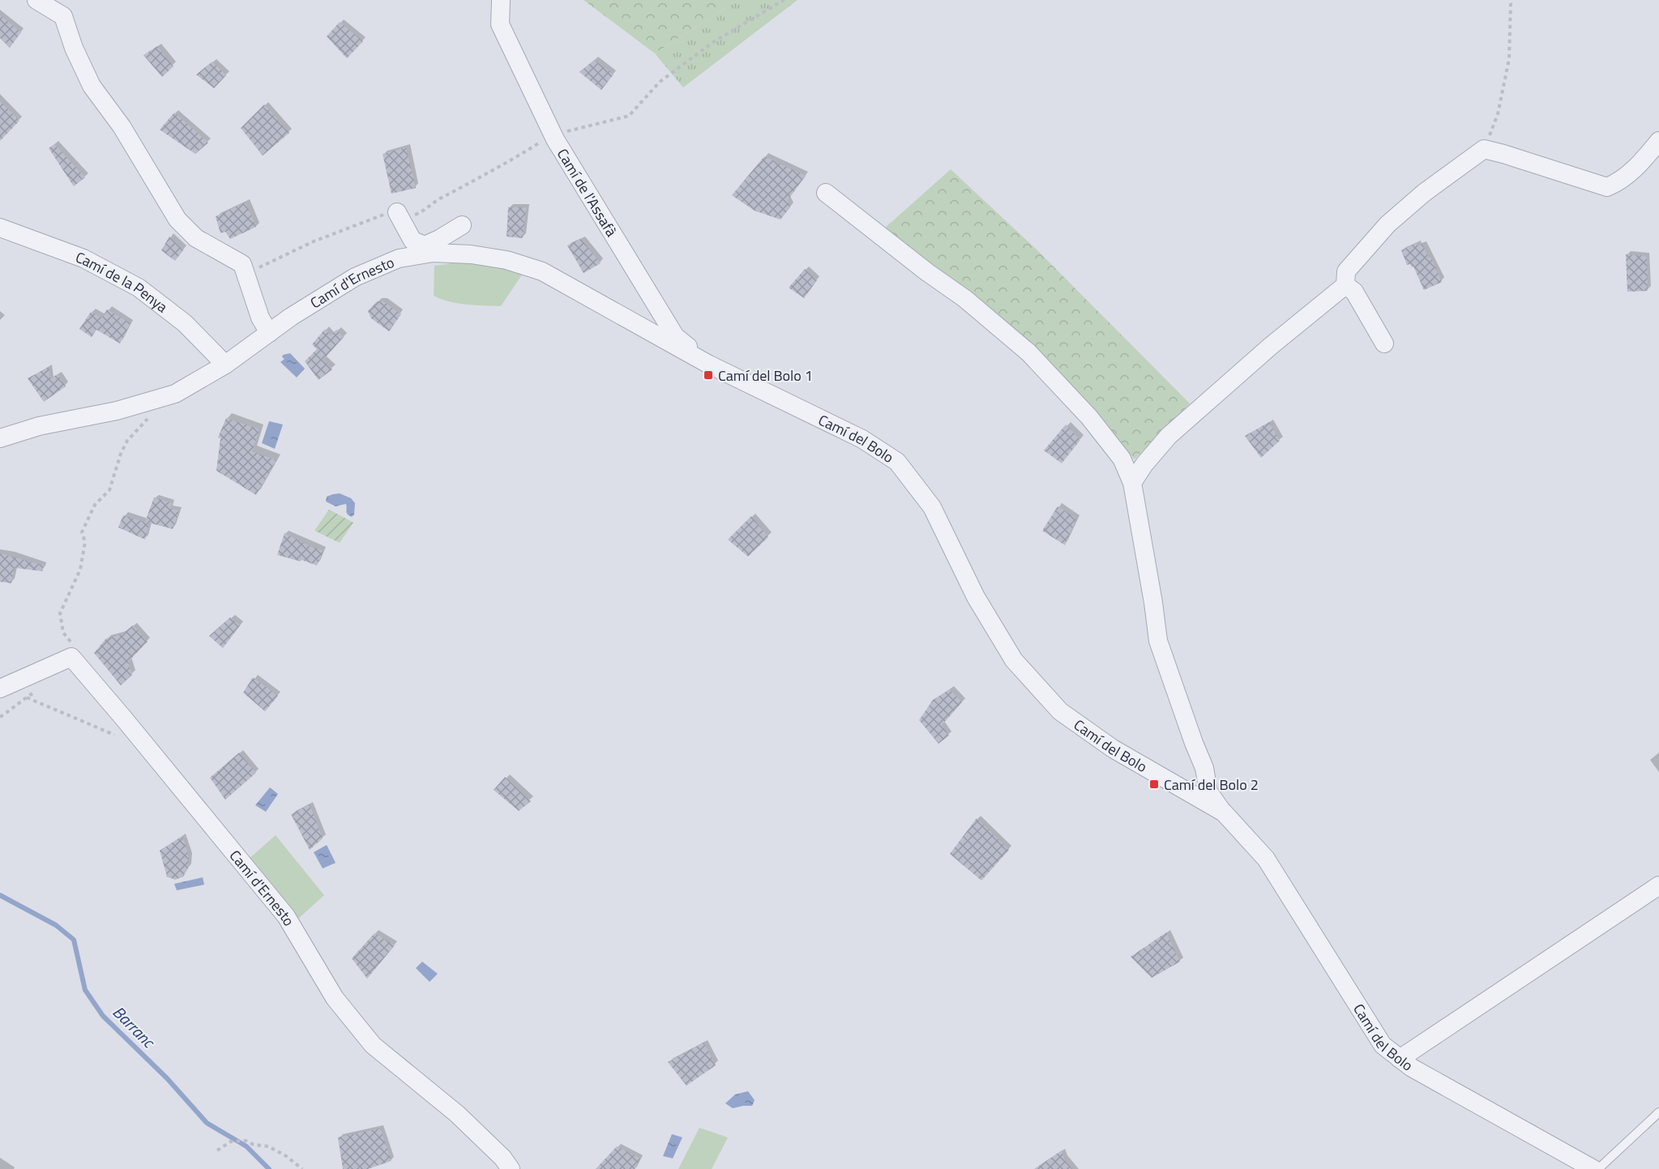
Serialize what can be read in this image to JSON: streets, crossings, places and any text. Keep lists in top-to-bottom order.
{
  "streets": {
    "street": [
      "Camí de l'Assafà",
      "Camí de la Penya",
      "Camí d'Ernesto",
      "Camí del Bolo"
    ]
  },
  "crossings": [
    ["Camí de l'Assafà", "Camí d'Ernesto"],
    ["Camí de l'Assafà", "Camí del Bolo"],
    ["Camí de la Penya", "Camí d'Ernesto"],
    ["Camí d'Ernesto", "Camí del Bolo"]
  ],
  "water": ["Barranc"],
  "places": {
    "transit": ["Camí del Bolo 1", "Camí del Bolo 2"]
  }
}
